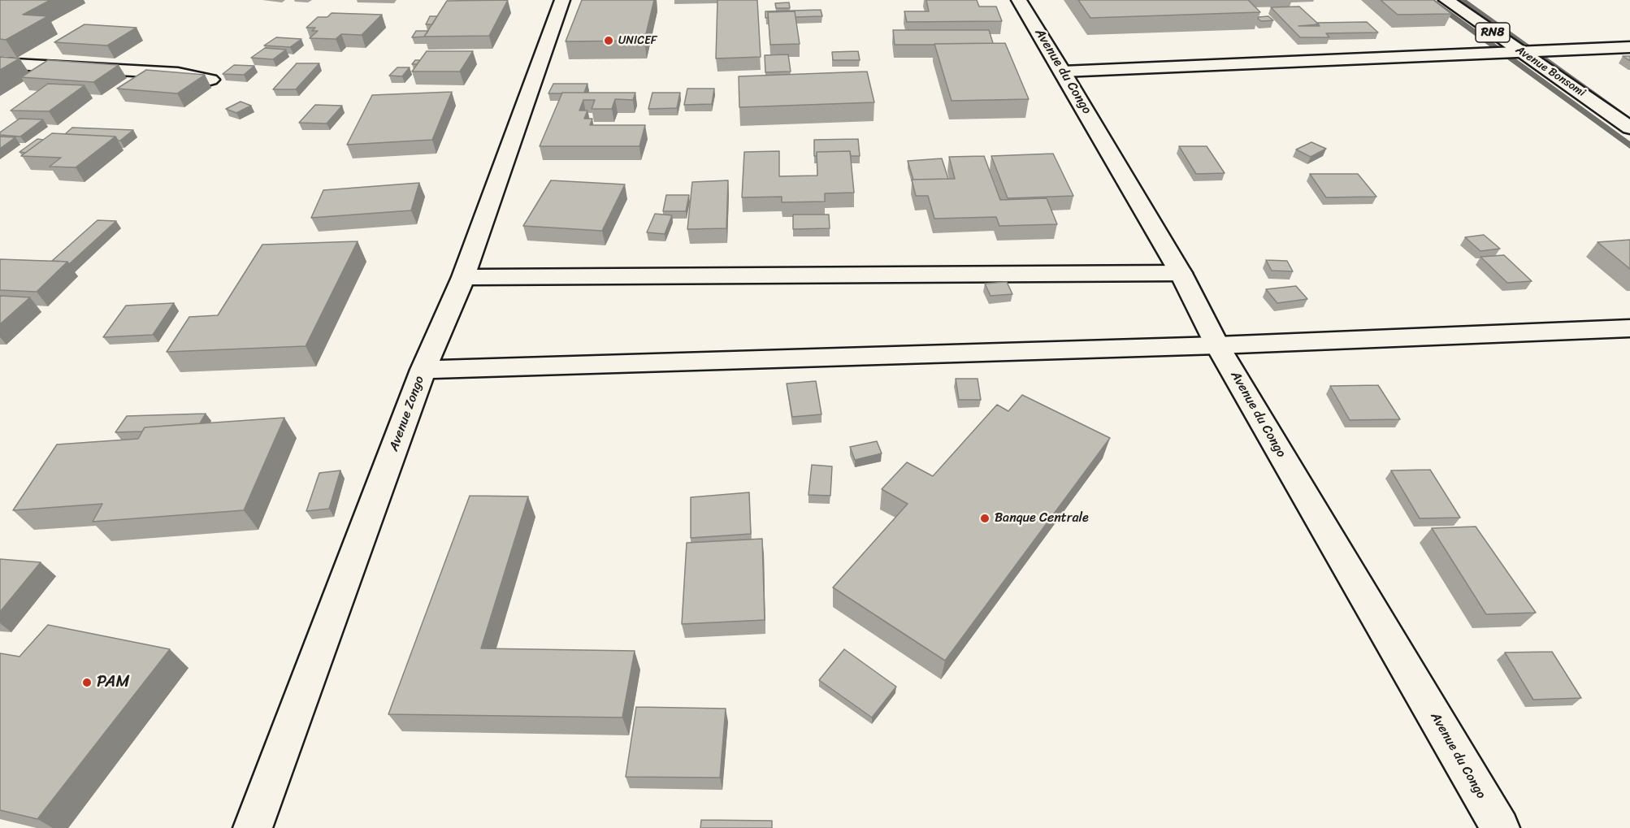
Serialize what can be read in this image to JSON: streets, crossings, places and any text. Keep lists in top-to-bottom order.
{
  "streets": {
    "street": [
      "RN8",
      "Avenue du Congo",
      "Avenue Bonsomi",
      "Avenue Zongo"
    ]
  },
  "places": ["UNICEF", "Banque Centrale", "PAM"]
}
